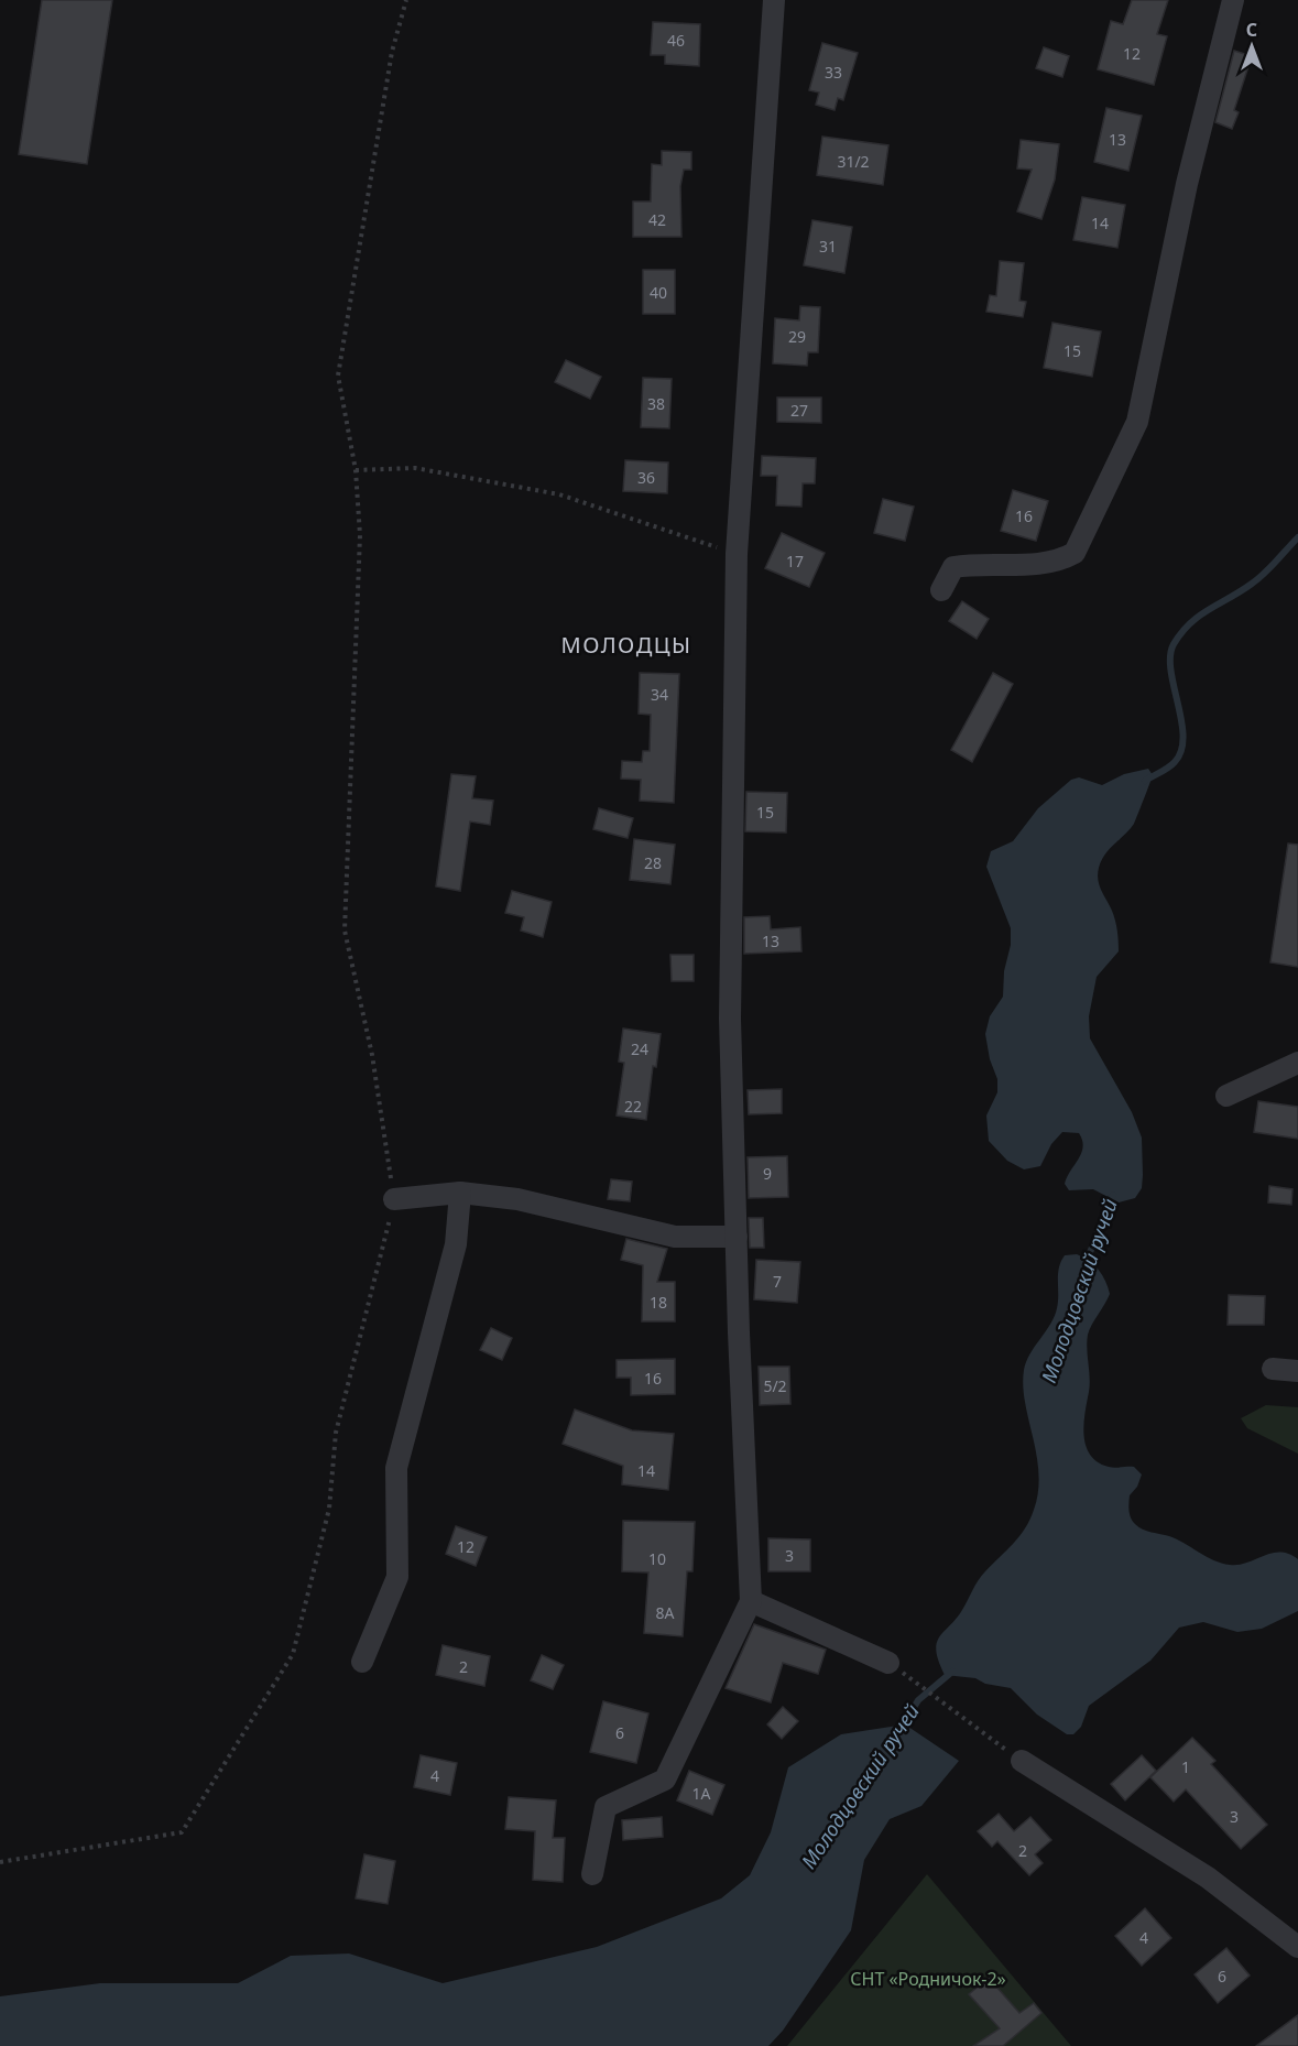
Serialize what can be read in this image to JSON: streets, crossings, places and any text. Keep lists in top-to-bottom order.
{
  "districts": ["МОЛОДЦЫ"],
  "water": ["Молодцовский ручей"],
  "parks": ["СНТ «Родничок-2»"],
  "house_numbers": [
    "46",
    "12",
    "33",
    "13",
    "31/2",
    "42",
    "14",
    "31",
    "40",
    "29",
    "15",
    "38",
    "27",
    "36",
    "16",
    "17",
    "34",
    "15",
    "28",
    "13",
    "24",
    "22",
    "9",
    "7",
    "18",
    "16",
    "5/2",
    "14",
    "12",
    "3",
    "10",
    "8А",
    "2",
    "6",
    "1",
    "4",
    "1А",
    "3",
    "2",
    "4",
    "6"
  ],
  "north": "top"
}
